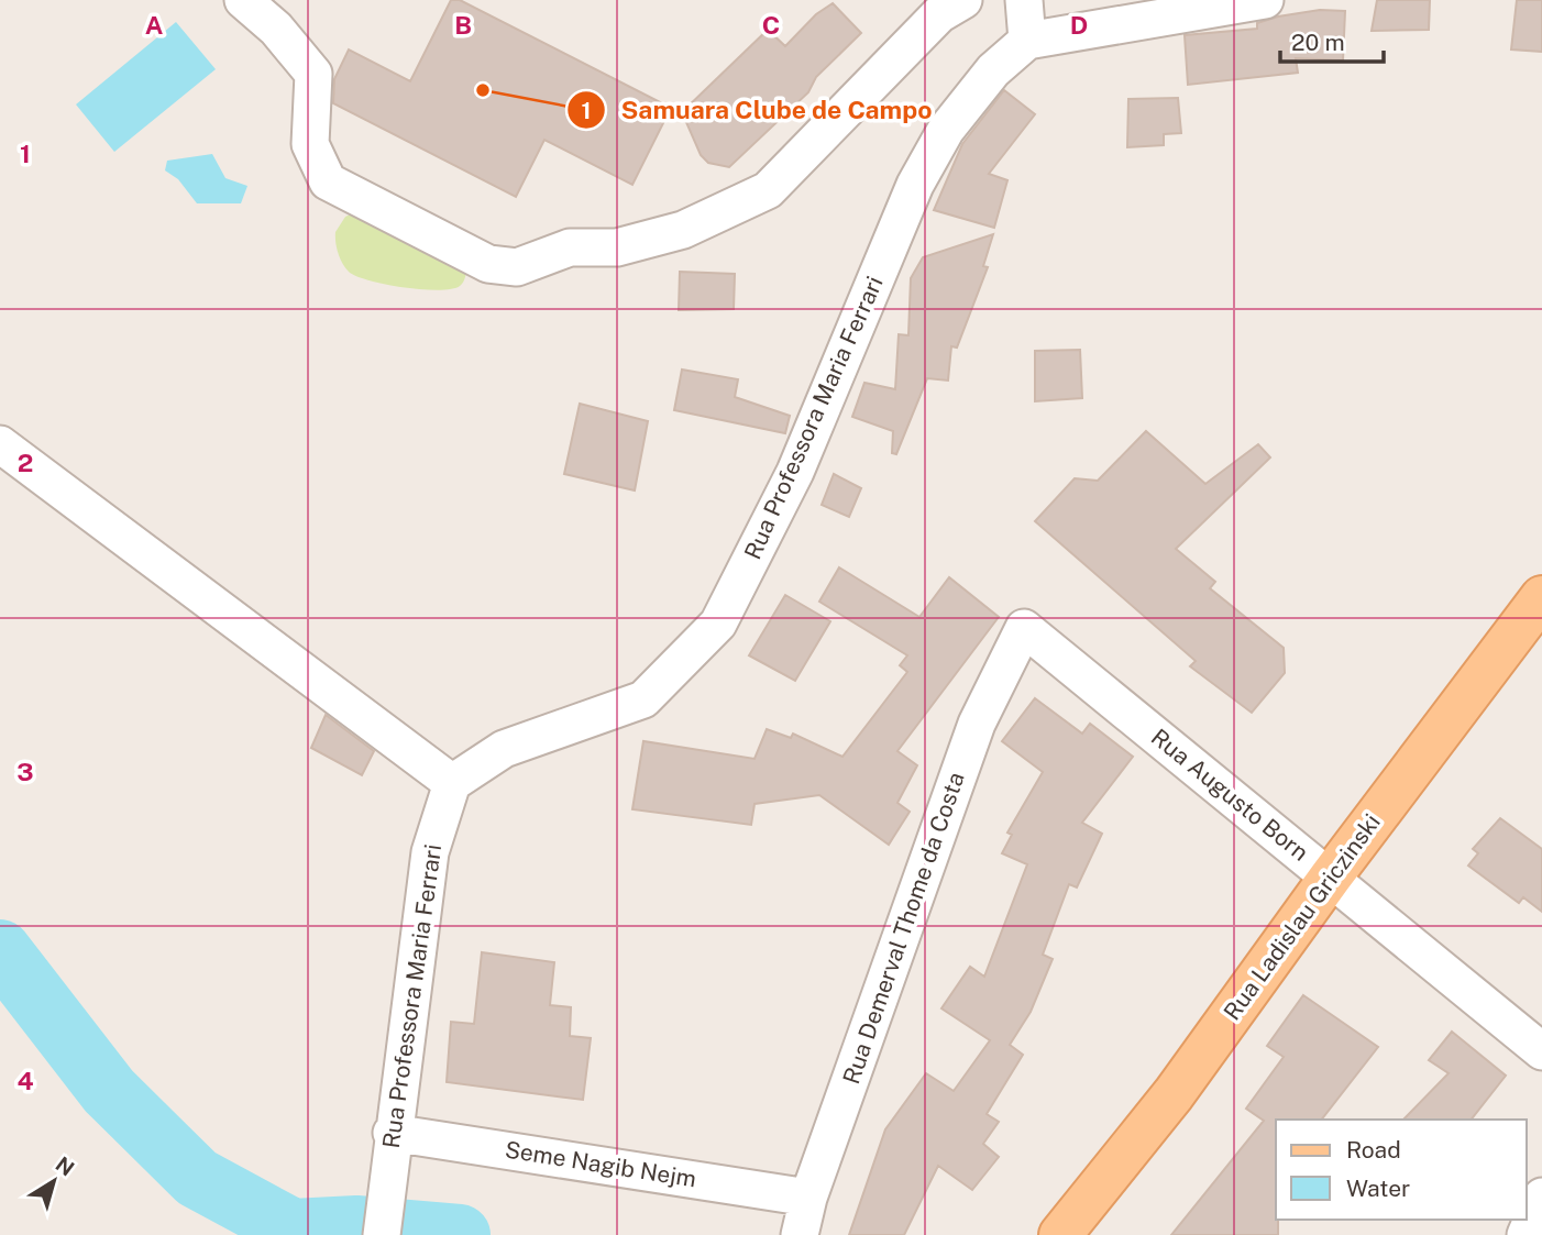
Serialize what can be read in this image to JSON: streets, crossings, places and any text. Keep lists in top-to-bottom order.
{
  "streets": {
    "main road": ["Rua Ladislau Griczinski"],
    "street": [
      "Rua Professora Maria Ferrari",
      "Rua Augusto Born",
      "Rua Demerval Thome da Costa",
      "Seme Nagib Nejm"
    ]
  },
  "crossings": [
    ["Rua Professora Maria Ferrari", "Seme Nagib Nejm"],
    ["Rua Augusto Born", "Rua Ladislau Griczinski"],
    ["Rua Augusto Born", "Rua Demerval Thome da Costa"],
    ["Rua Demerval Thome da Costa", "Seme Nagib Nejm"]
  ],
  "places": ["Samuara Clube de Campo"],
  "legend": ["Road", "Water"],
  "scale_bar": "20 m",
  "north": "top right",
  "grid": {
    "columns": [
      "A",
      "B",
      "C",
      "D"
    ],
    "rows": [
      "1",
      "2",
      "3",
      "4"
    ]
  }
}
